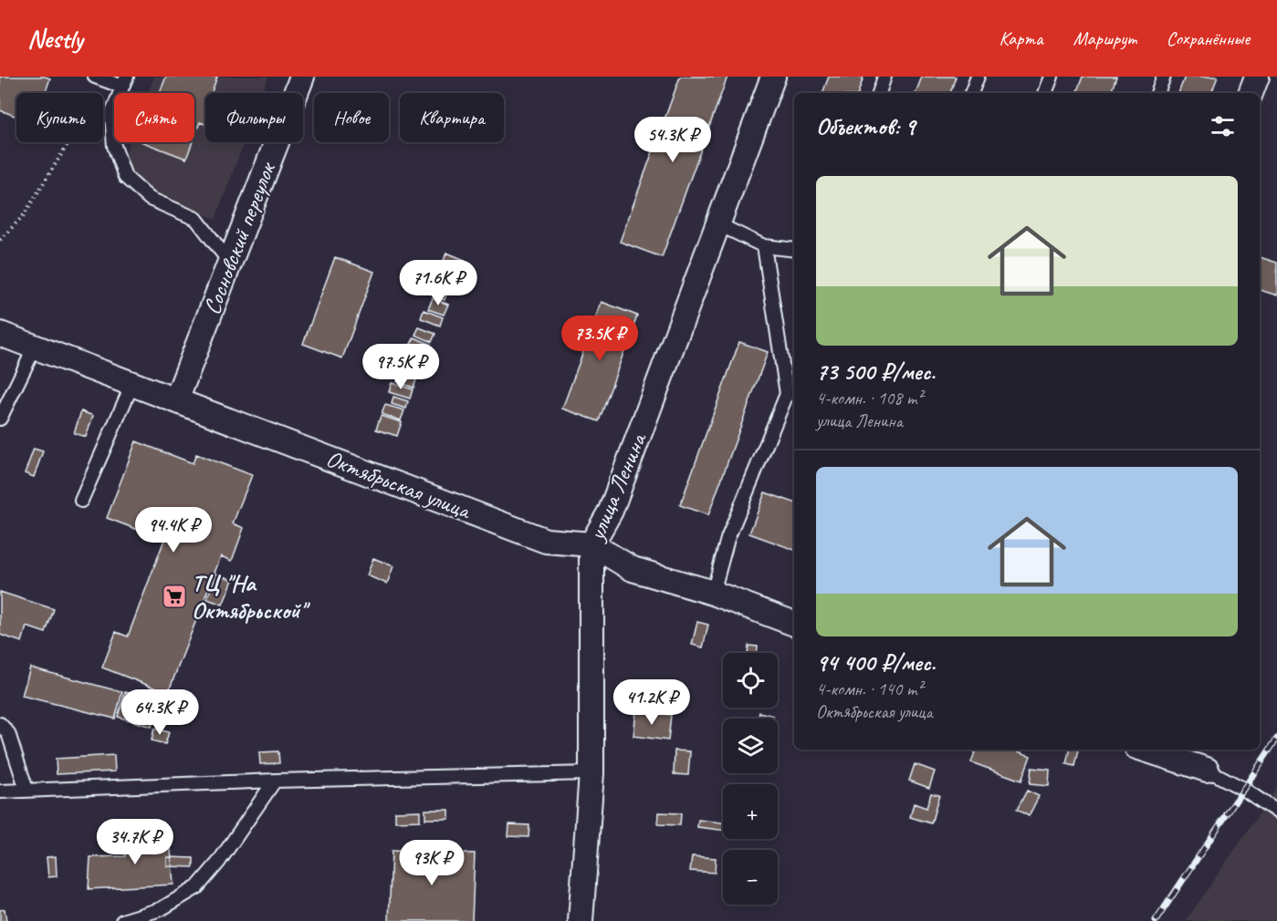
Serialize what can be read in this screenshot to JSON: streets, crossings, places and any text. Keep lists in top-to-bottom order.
{
  "streets": {
    "street": ["Сосновский переулок", "Октябрьская улица", "улица Ленина"]
  },
  "crossings": [
    ["Сосновский переулок", "Октябрьская улица"],
    ["Октябрьская улица", "улица Ленина"]
  ],
  "places": {
    "supermarket": ["ТЦ \"На Октябрьской\""]
  },
  "page": {
    "header": "Nestly",
    "nav": ["Карта", "Маршрут", "Сохранённые"],
    "chip": [
      "Купить",
      "Снять",
      "Фильтры",
      "Новое",
      "Квартира"
    ],
    "heading": "Объектов: 9",
    "price": [
      "54.3K ₽",
      "71.6K ₽",
      "73.5K ₽",
      "97.5K ₽",
      "94.4K ₽",
      "41.2K ₽",
      "64.3K ₽",
      "34.7K ₽",
      "93K ₽"
    ],
    "list": [
      {
        "name": "73 500 ₽/мес.",
        "note": "4-комн. · 108 m² · улица Ленина"
      },
      {
        "name": "94 400 ₽/мес.",
        "note": "4-комн. · 140 m² · Октябрьская улица"
      }
    ],
    "map_buttons": ["+", "−"]
  }
}
